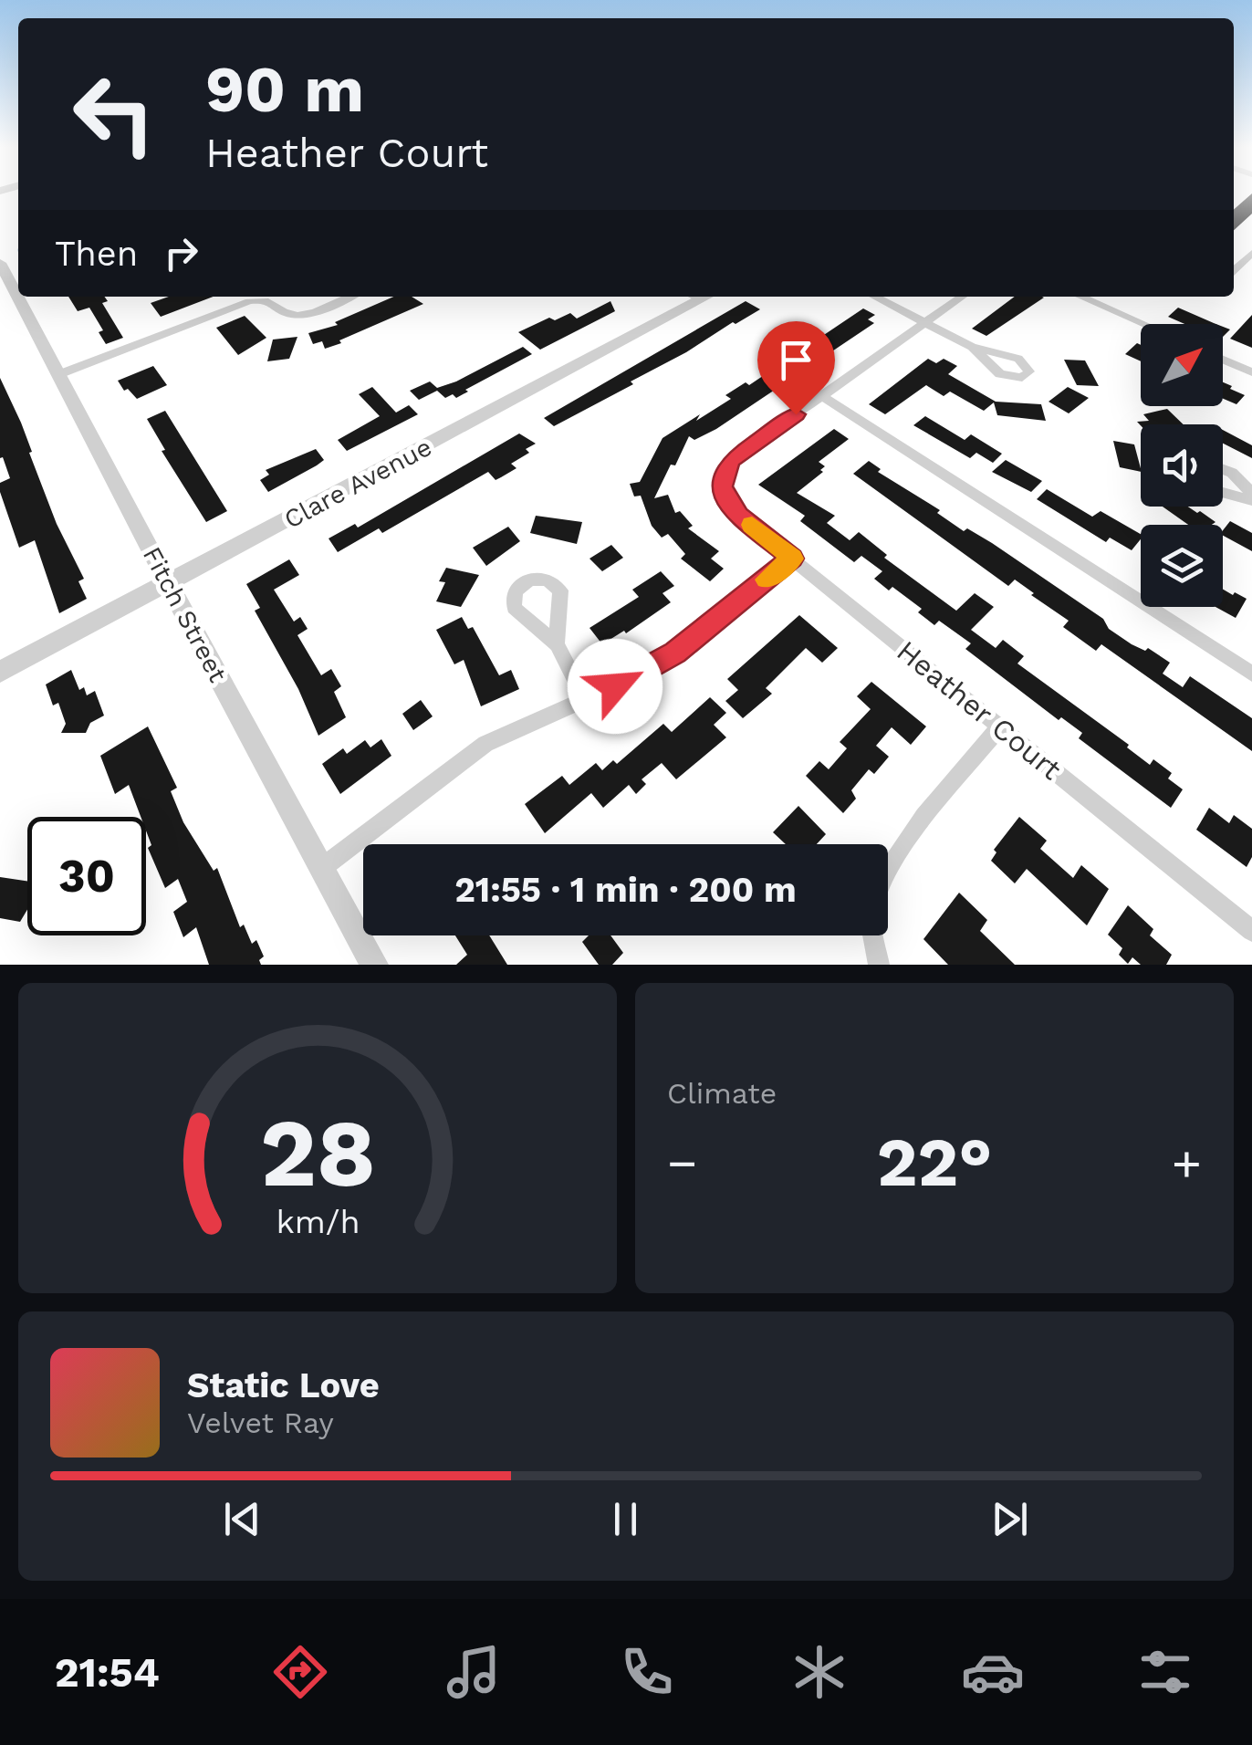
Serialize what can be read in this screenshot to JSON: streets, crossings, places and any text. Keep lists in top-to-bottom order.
{
  "streets": {
    "street": ["Clare Avenue", "Fitch Street", "Heather Court"]
  },
  "crossings": [
    ["Clare Avenue", "Fitch Street"]
  ],
  "north": "top right",
  "page": {
    "turn": ["90 m", "Heather Court"],
    "then": "Then",
    "limit": "30",
    "trip": "21:55 · 1 min · 200 m",
    "tile": "Climate",
    "heat": ["−", "22°", "+"],
    "song": ["Static Love", "Velvet Ray"],
    "tabs": "21:54",
    "gauge": ["28", "km/h"]
  }
}
